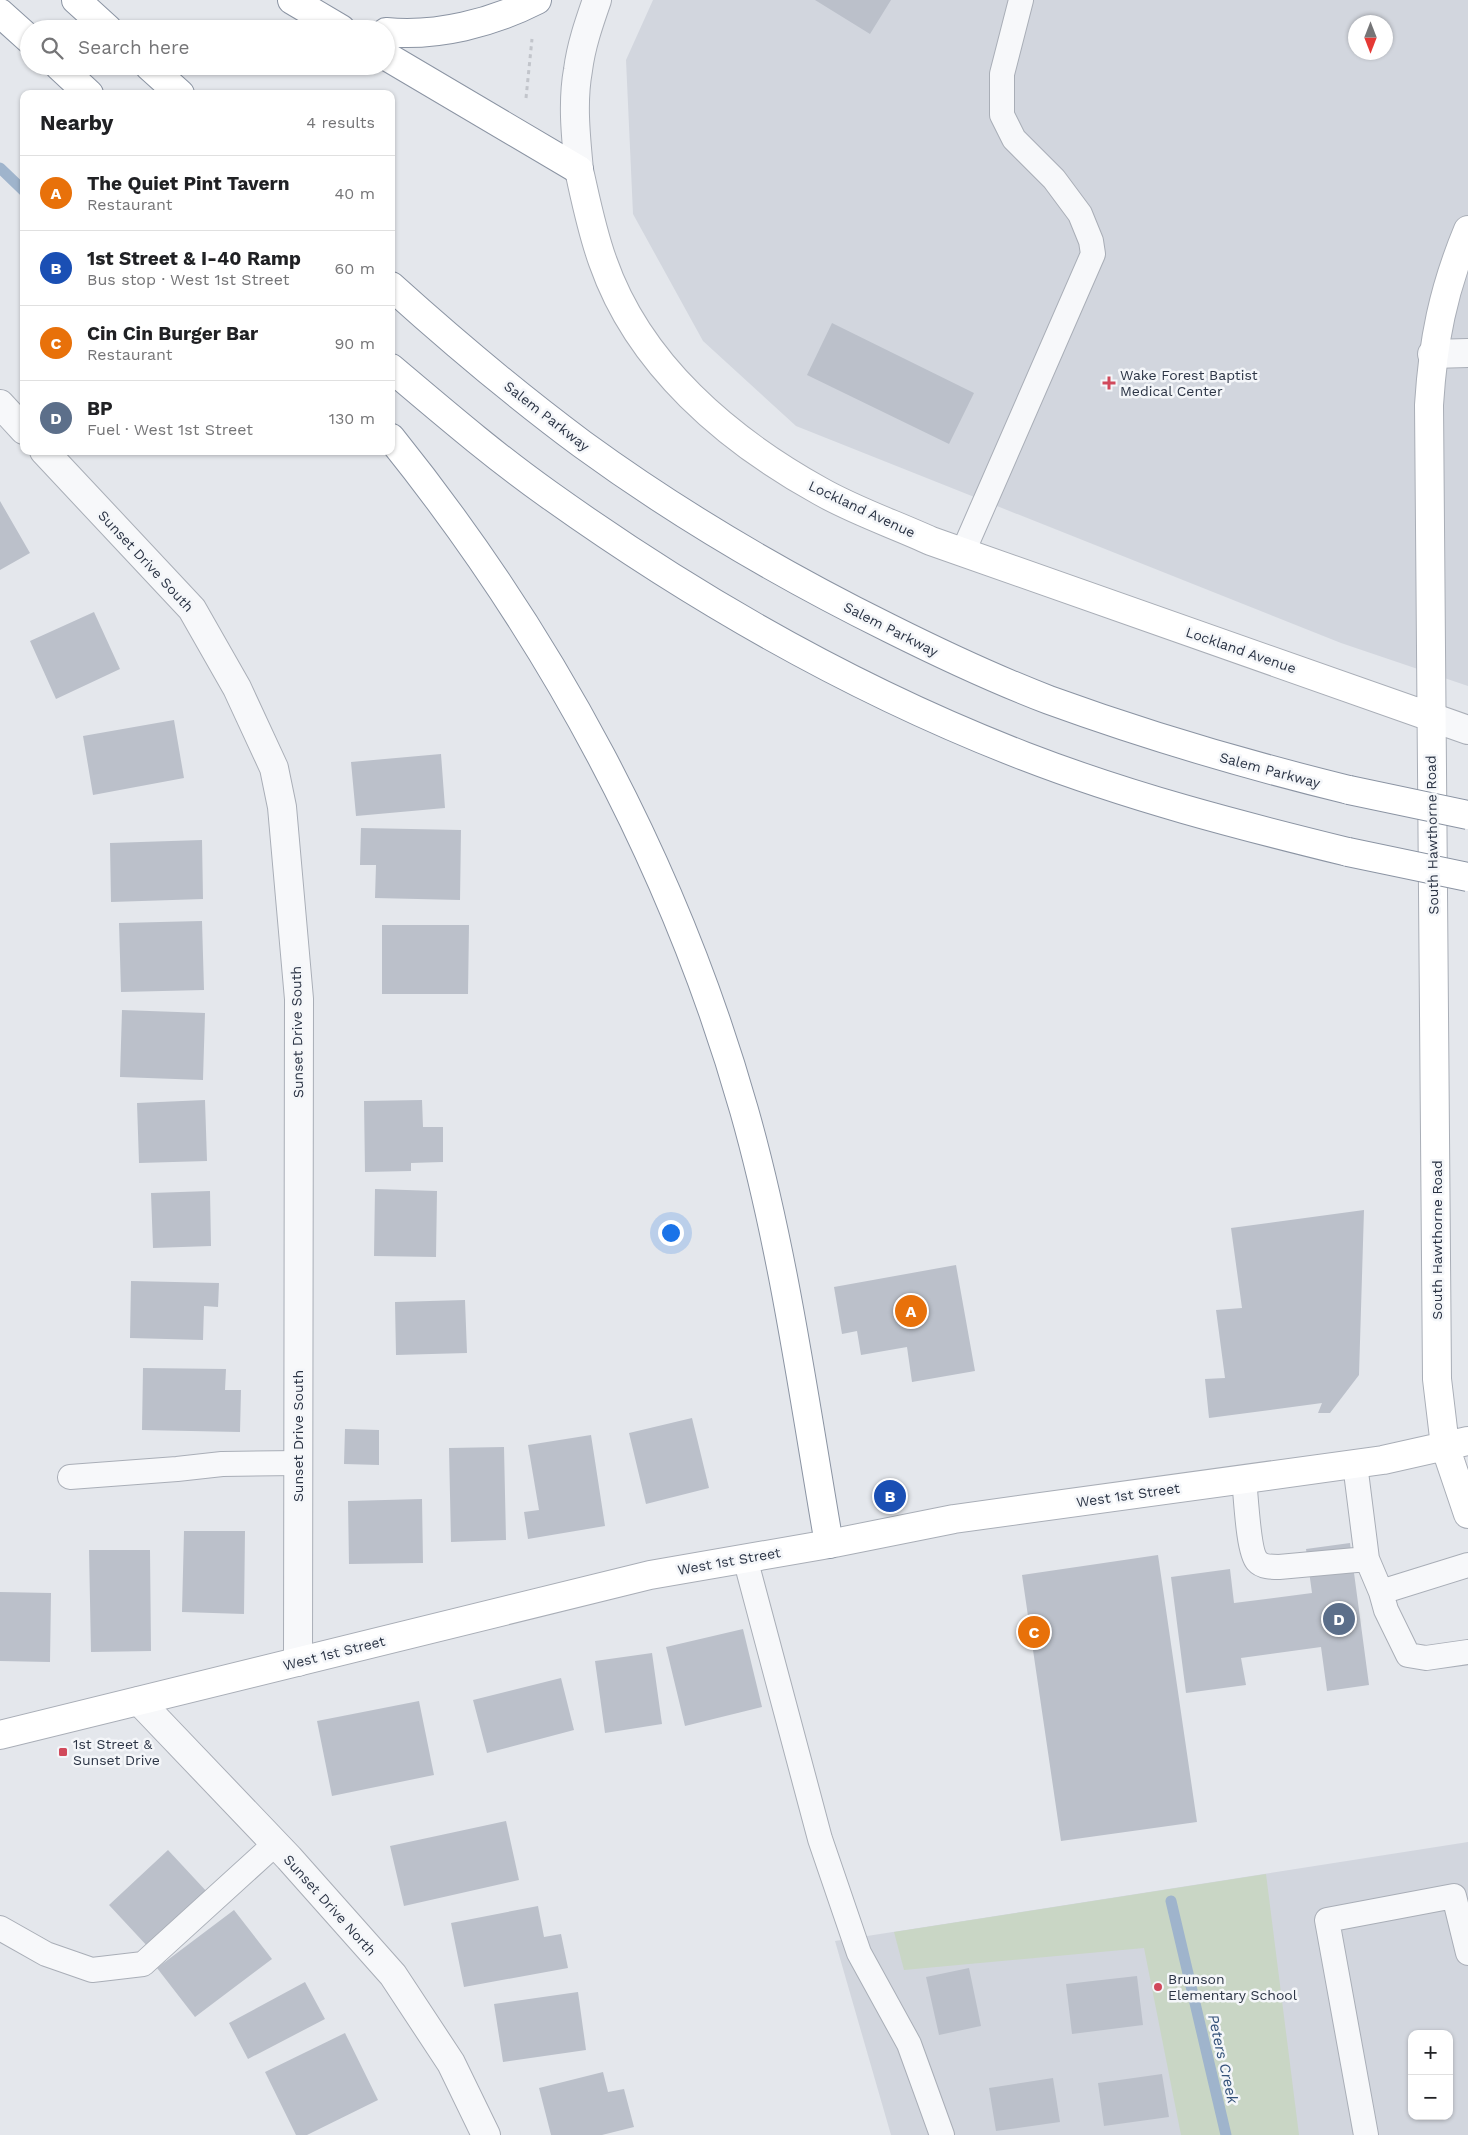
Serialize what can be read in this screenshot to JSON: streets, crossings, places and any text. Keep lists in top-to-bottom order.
{
  "streets": {
    "main road": [
      "Salem Parkway",
      "Lockland Avenue",
      "South Hawthorne Road",
      "West 1st Street"
    ],
    "street": ["Sunset Drive South", "Sunset Drive North"]
  },
  "crossings": [
    ["Lockland Avenue", "South Hawthorne Road"],
    ["Sunset Drive South", "West 1st Street"],
    ["South Hawthorne Road", "West 1st Street"],
    ["West 1st Street", "Sunset Drive North"]
  ],
  "water": ["Peters Creek"],
  "places": {
    "health": ["Wake Forest Baptist Medical Center"],
    "transit": ["1st Street & Sunset Drive"],
    "other": ["Brunson Elementary School"]
  },
  "north": "bottom",
  "page": {
    "search": "Search here",
    "heading": ["Nearby", "4 results"],
    "list": [
      {
        "mark": "A",
        "name": "The Quiet Pint Tavern",
        "note": "Restaurant",
        "value": "40 m"
      },
      {
        "mark": "B",
        "name": "1st Street & I-40 Ramp",
        "note": "Bus stop · West 1st Street",
        "value": "60 m"
      },
      {
        "mark": "C",
        "name": "Cin Cin Burger Bar",
        "note": "Restaurant",
        "value": "90 m"
      },
      {
        "mark": "D",
        "name": "BP",
        "note": "Fuel · West 1st Street",
        "value": "130 m"
      }
    ],
    "pins": [
      "A",
      "B",
      "D",
      "C"
    ],
    "map_buttons": ["+", "−"]
  }
}
